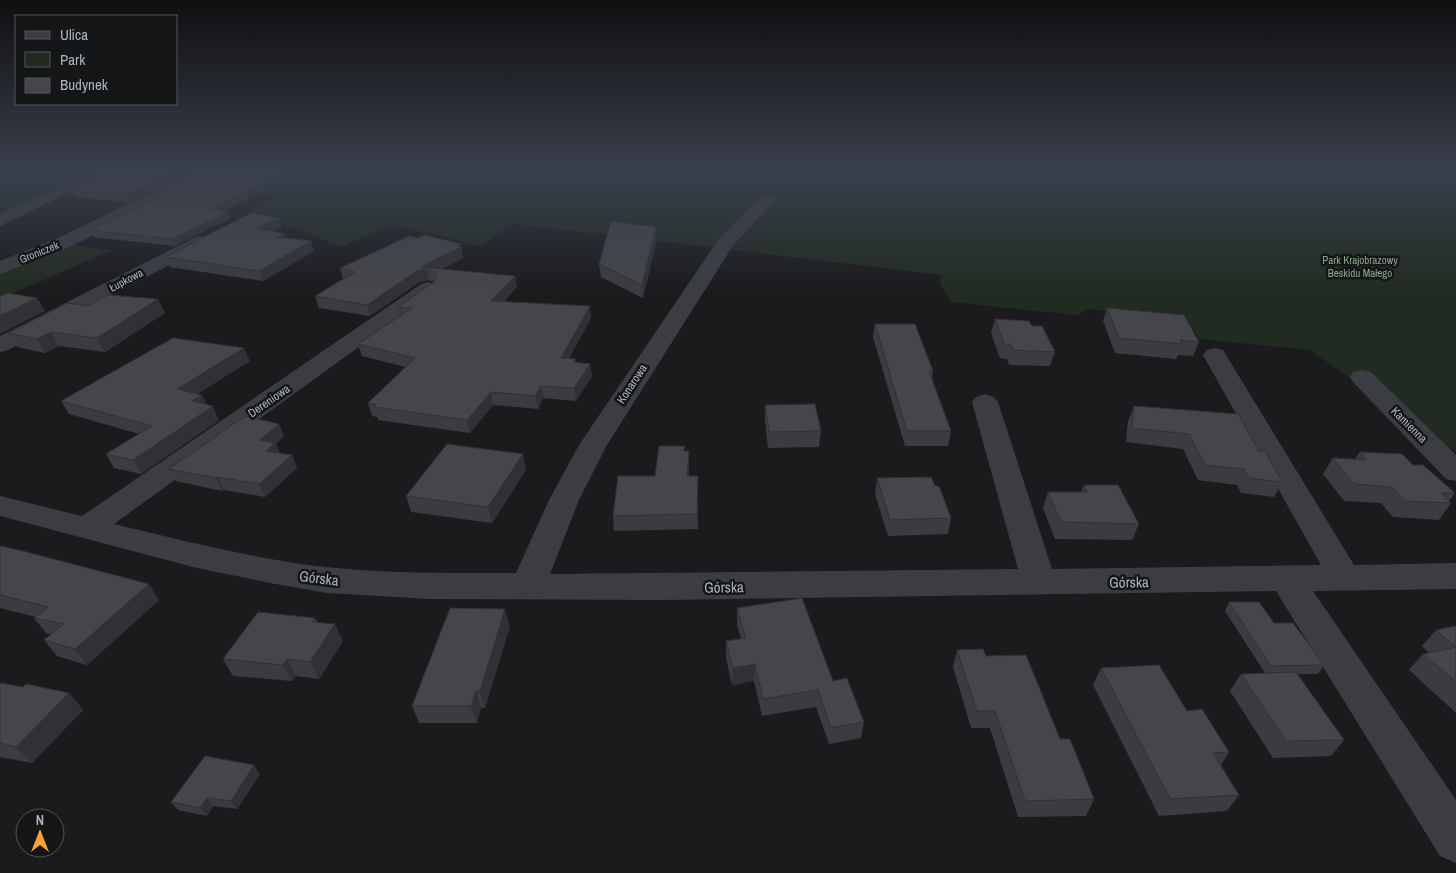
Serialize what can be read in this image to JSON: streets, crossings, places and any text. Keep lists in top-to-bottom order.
{
  "streets": {
    "street": [
      "Groniczek",
      "Łupkowa",
      "Konarowa",
      "Dereniowa",
      "Kamienna",
      "Górska"
    ]
  },
  "crossings": [
    ["Konarowa", "Górska"],
    ["Dereniowa", "Górska"]
  ],
  "parks": ["Park Krajobrazowy Beskidu Małego"],
  "legend": ["Ulica", "Park", "Budynek"],
  "north": "top"
}
